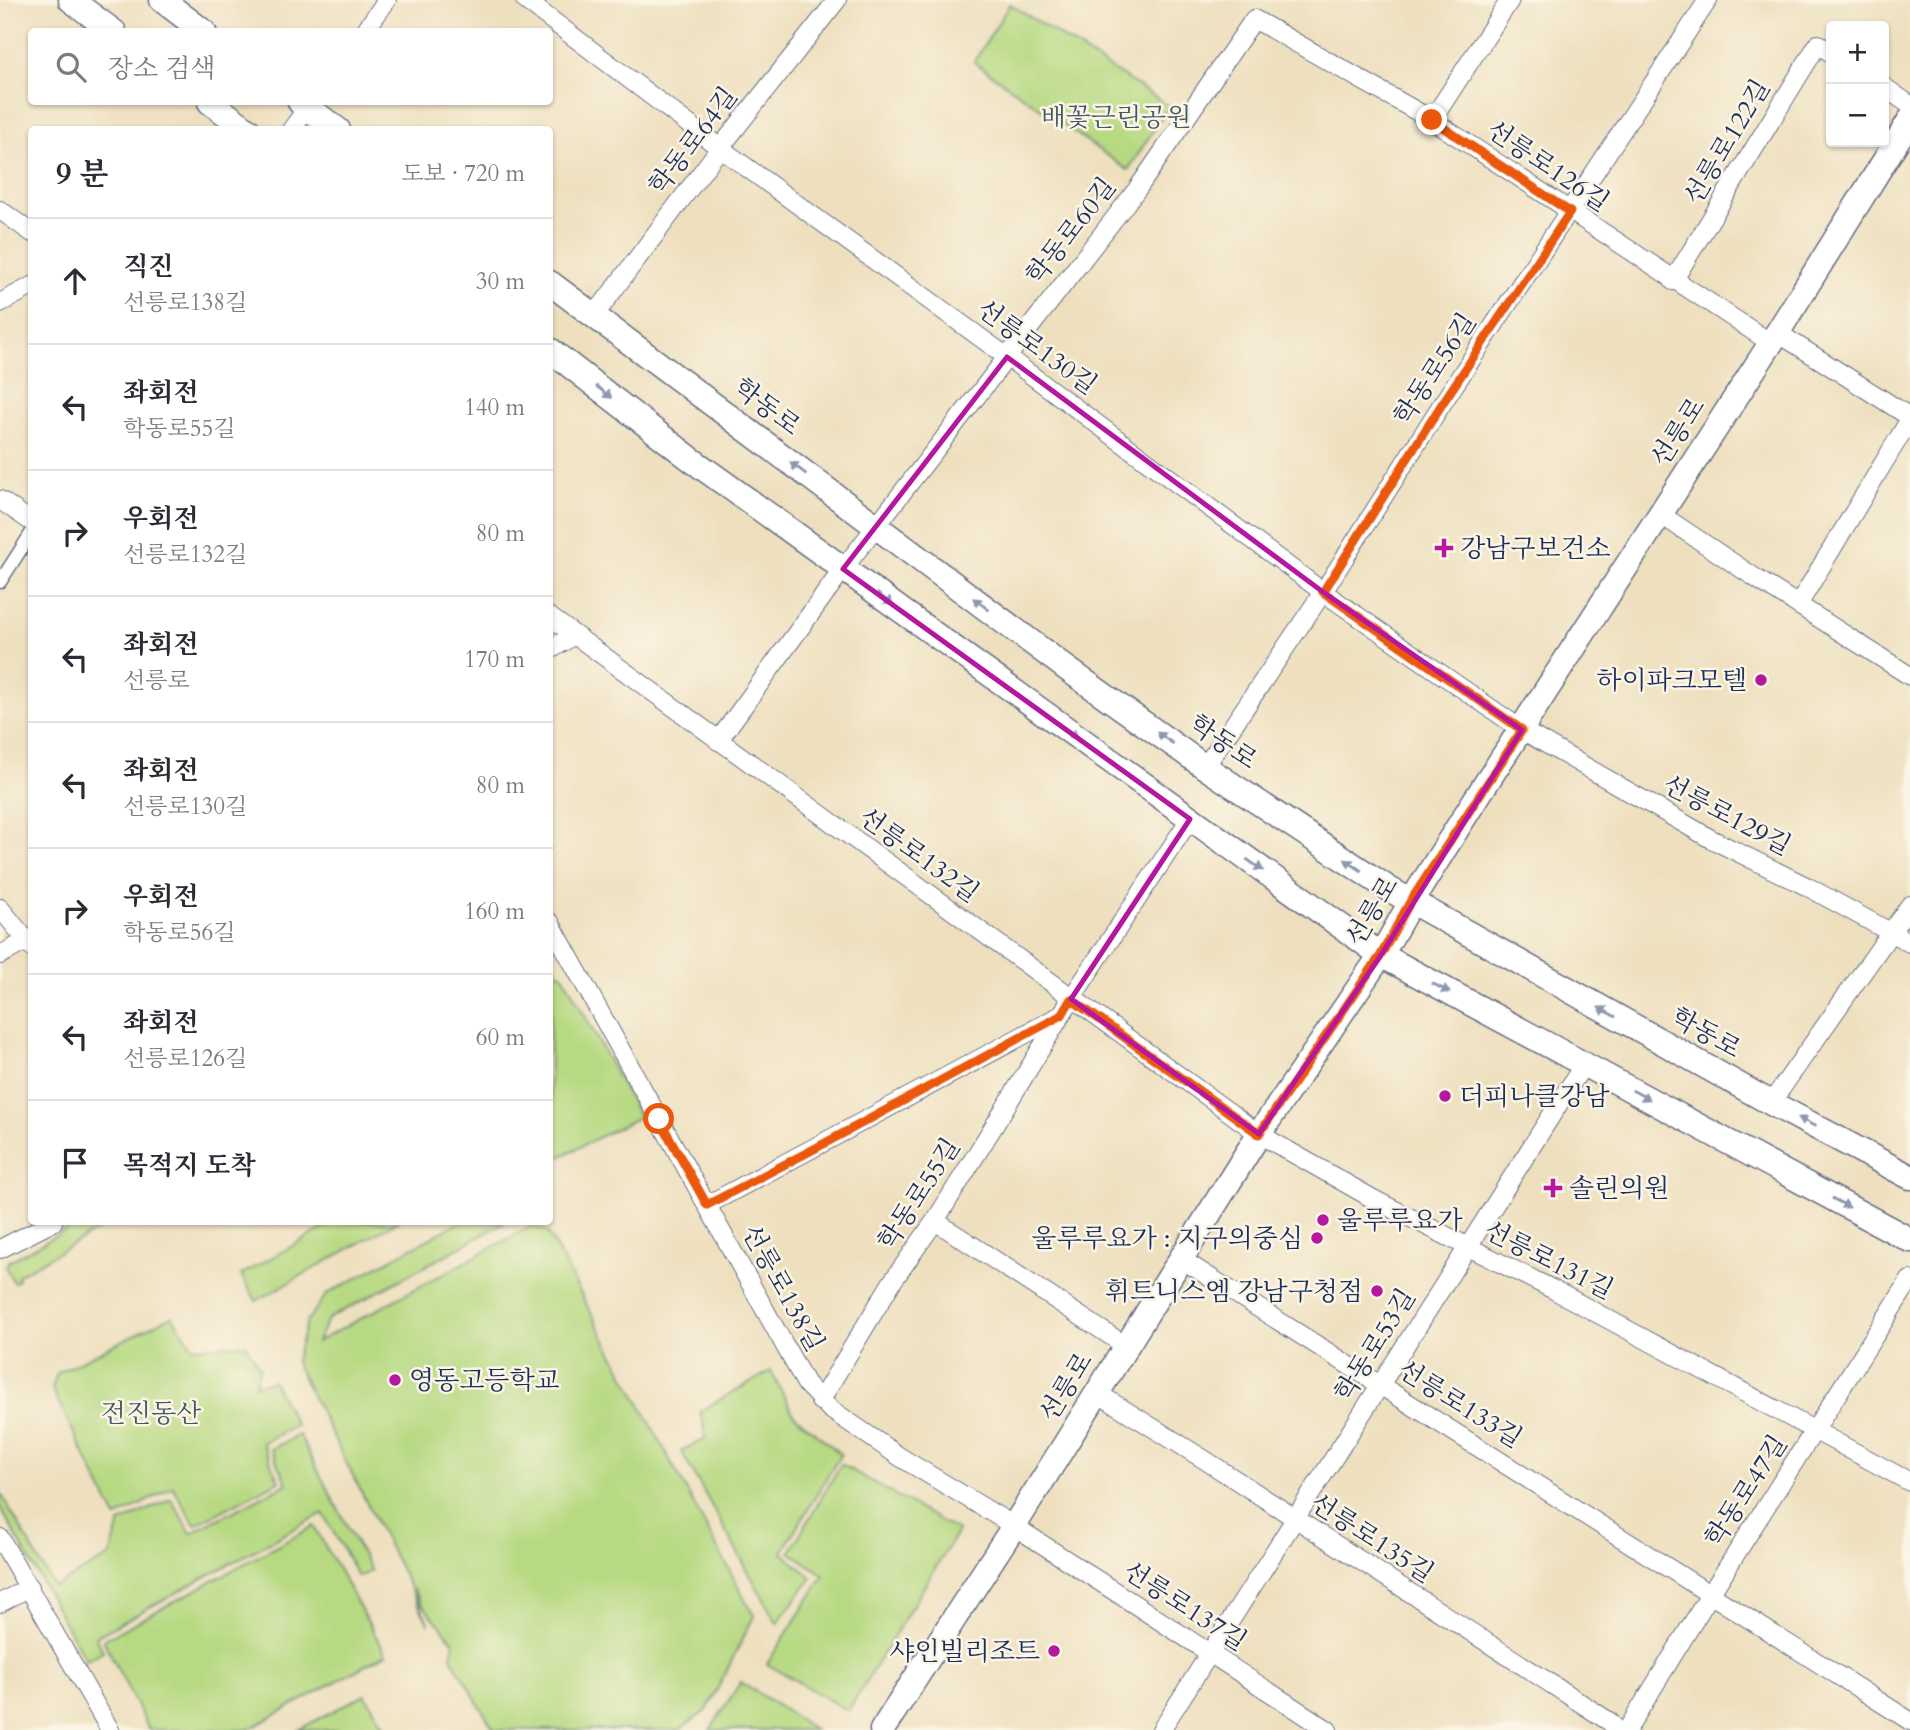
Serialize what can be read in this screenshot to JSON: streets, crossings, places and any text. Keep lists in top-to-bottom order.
{
  "streets": {
    "main road": ["학동로", "선릉로"],
    "street": [
      "학동로64길",
      "선릉로122길",
      "선릉로126길",
      "학동로60길",
      "선릉로130길",
      "학동로56길",
      "선릉로129길",
      "선릉로132길",
      "학동로55길",
      "선릉로131길",
      "선릉로138길",
      "학동로53길",
      "선릉로133길",
      "학동로47길",
      "선릉로135길",
      "선릉로137길"
    ]
  },
  "crossings": [
    ["학동로64길", "선릉로130길"],
    ["학동로64길", "학동로"],
    ["선릉로122길", "선릉로126길"],
    ["선릉로126길", "학동로60길"],
    ["선릉로126길", "학동로56길"],
    ["선릉로126길", "선릉로"],
    ["학동로60길", "선릉로130길"],
    ["학동로60길", "학동로"],
    ["학동로60길", "선릉로132길"],
    ["선릉로130길", "학동로56길"],
    ["선릉로130길", "선릉로"],
    ["선릉로130길", "선릉로129길"],
    ["학동로56길", "학동로"],
    ["학동로", "선릉로"],
    ["선릉로", "선릉로129길"],
    ["선릉로", "선릉로132길"],
    ["선릉로", "선릉로131길"],
    ["선릉로", "선릉로138길"],
    ["선릉로", "선릉로133길"],
    ["선릉로", "선릉로135길"],
    ["선릉로", "선릉로137길"],
    ["선릉로132길", "학동로55길"],
    ["선릉로132길", "선릉로131길"],
    ["학동로55길", "선릉로138길"],
    ["선릉로131길", "학동로53길"],
    ["선릉로131길", "학동로47길"],
    ["선릉로138길", "선릉로137길"],
    ["학동로53길", "선릉로133길"],
    ["학동로53길", "선릉로135길"],
    ["학동로53길", "선릉로137길"],
    ["선릉로133길", "학동로47길"]
  ],
  "parks": ["배꽃근린공원", "전진동산"],
  "places": {
    "health": ["강남구보건소", "솔린의원"],
    "other": [
      "하이파크모텔",
      "더피나클강남",
      "울루루요가",
      "울루루요가 : 지구의중심",
      "휘트니스엠 강남구청점",
      "영동고등학교",
      "샤인빌리조트"
    ]
  },
  "page": {
    "map_buttons": ["+", "−"],
    "search": "장소 검색",
    "heading": ["9 분", "도보 · 720 m"],
    "list": [
      ["직진", "선릉로138길", "30 m"],
      ["좌회전", "학동로55길", "140 m"],
      ["우회전", "선릉로132길", "80 m"],
      ["좌회전", "선릉로", "170 m"],
      ["좌회전", "선릉로130길", "80 m"],
      ["우회전", "학동로56길", "160 m"],
      ["좌회전", "선릉로126길", "60 m"],
      "목적지 도착"
    ]
  }
}
